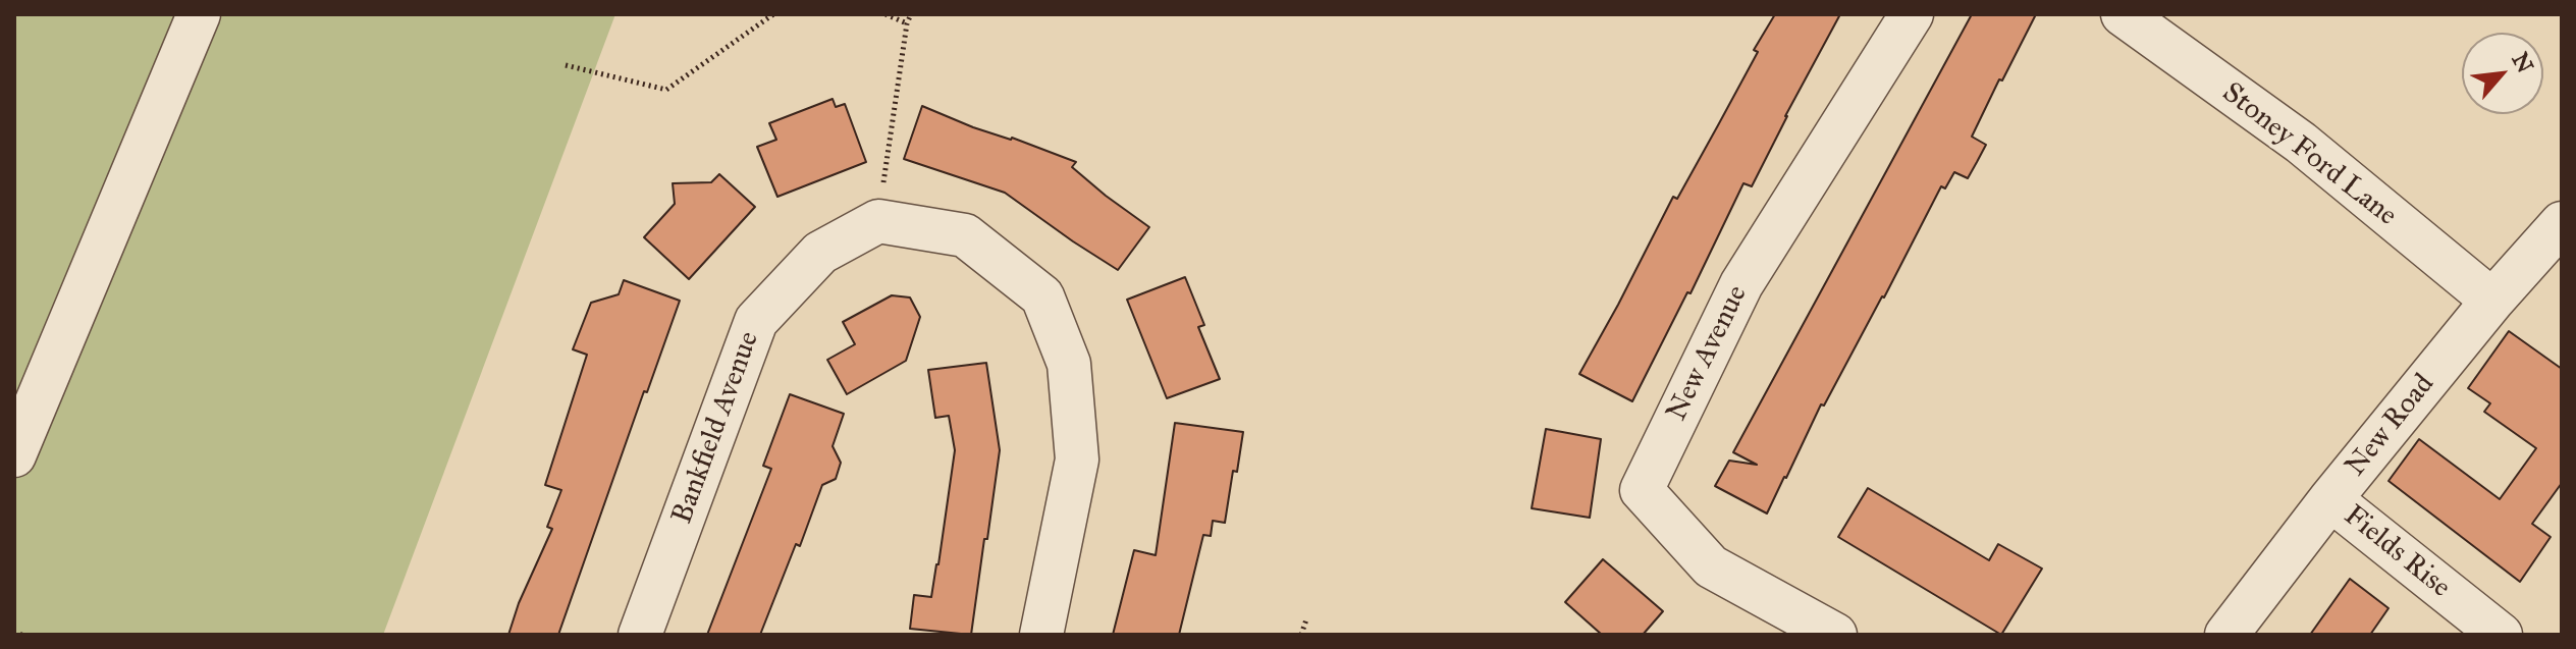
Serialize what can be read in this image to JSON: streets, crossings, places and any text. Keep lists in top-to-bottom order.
{
  "streets": {
    "street": [
      "Stoney Ford Lane",
      "New Avenue",
      "New Road",
      "Bankfield Avenue",
      "Fields Rise"
    ]
  },
  "crossings": [
    ["Stoney Ford Lane", "New Road"],
    ["New Road", "Fields Rise"]
  ],
  "north": "top right"
}
